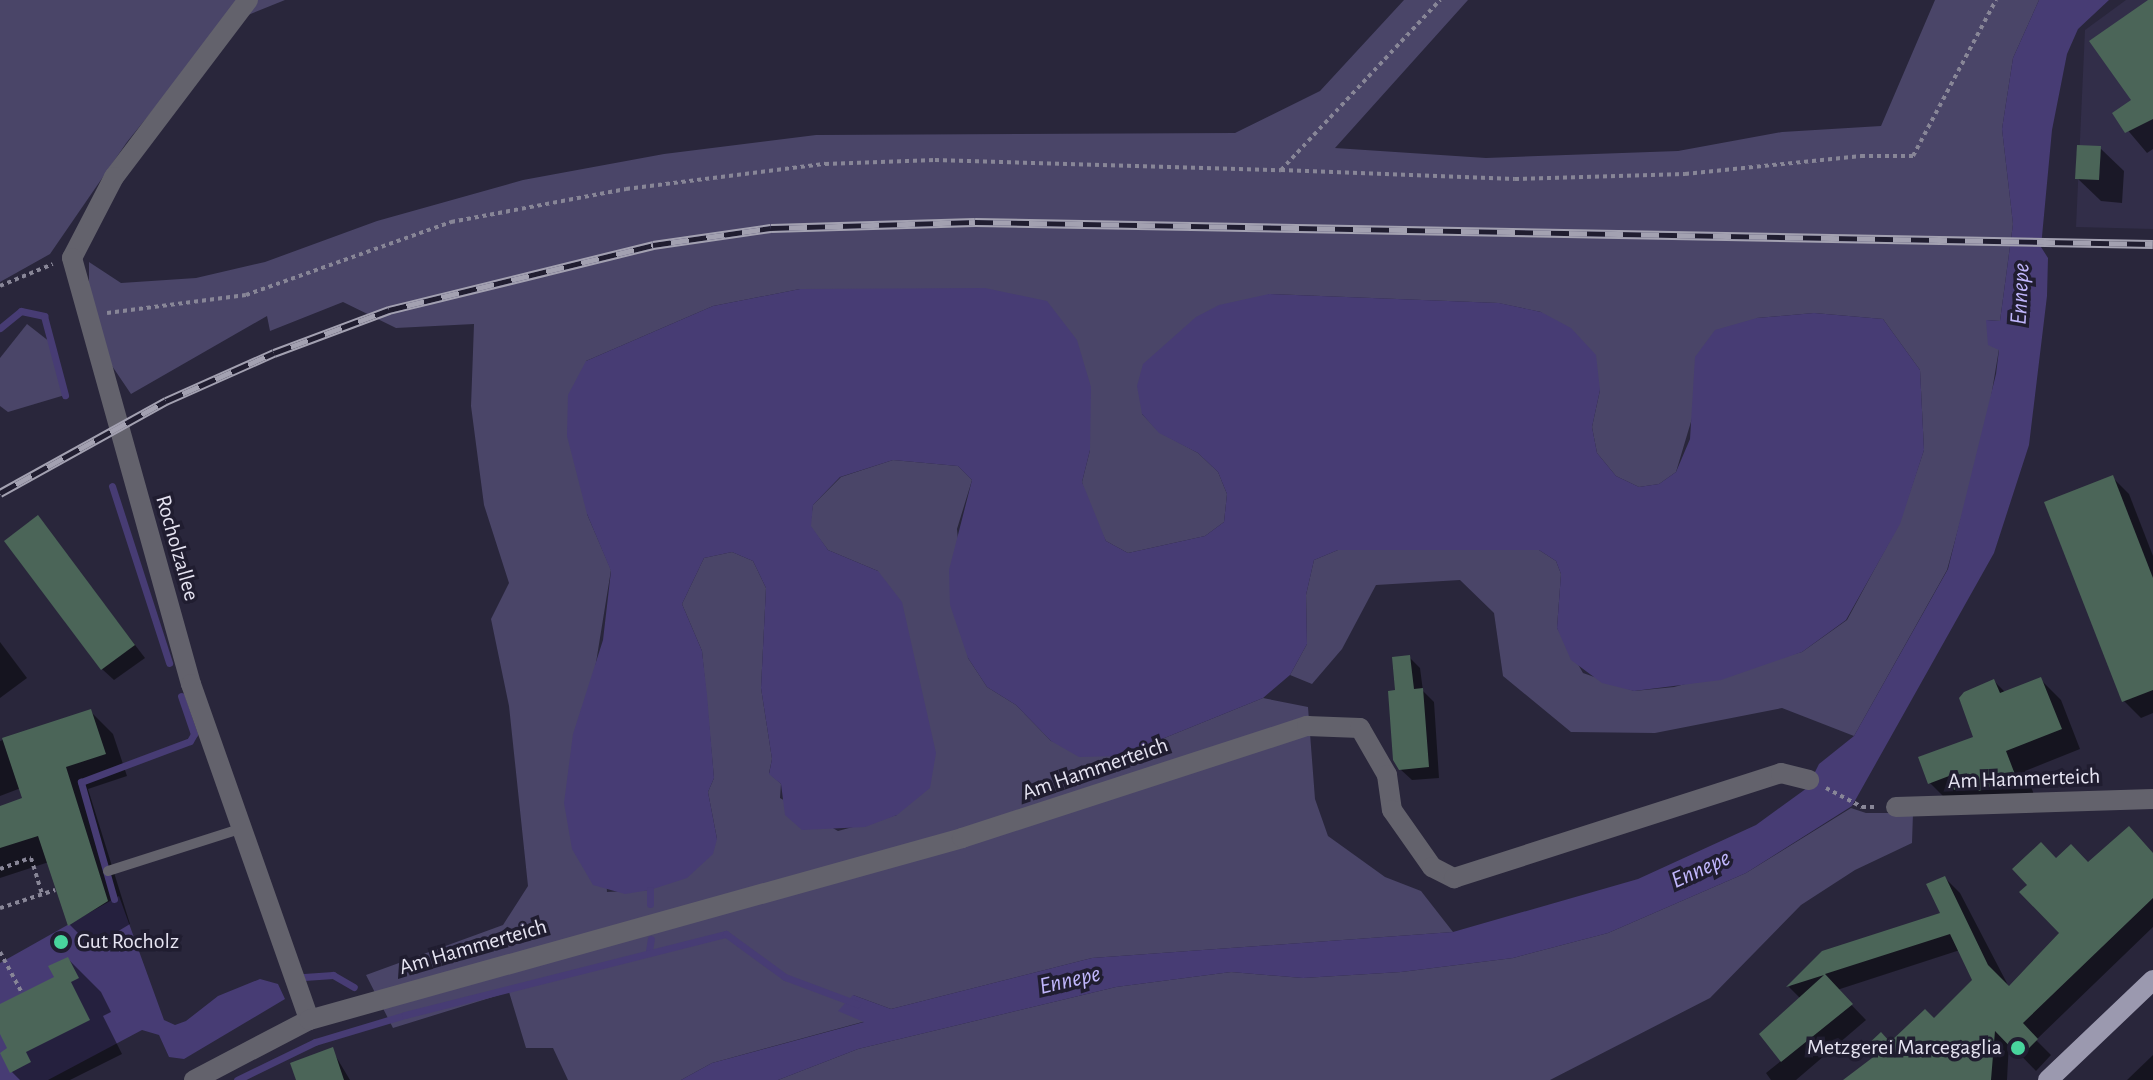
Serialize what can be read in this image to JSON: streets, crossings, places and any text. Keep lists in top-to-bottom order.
{
  "streets": {
    "street": ["Rocholzallee", "Am Hammerteich"]
  },
  "crossings": [
    ["Rocholzallee", "Am Hammerteich"]
  ],
  "water": ["Ennepe"],
  "places": ["Gut Rocholz", "Metzgerei Marcegaglia"]
}
